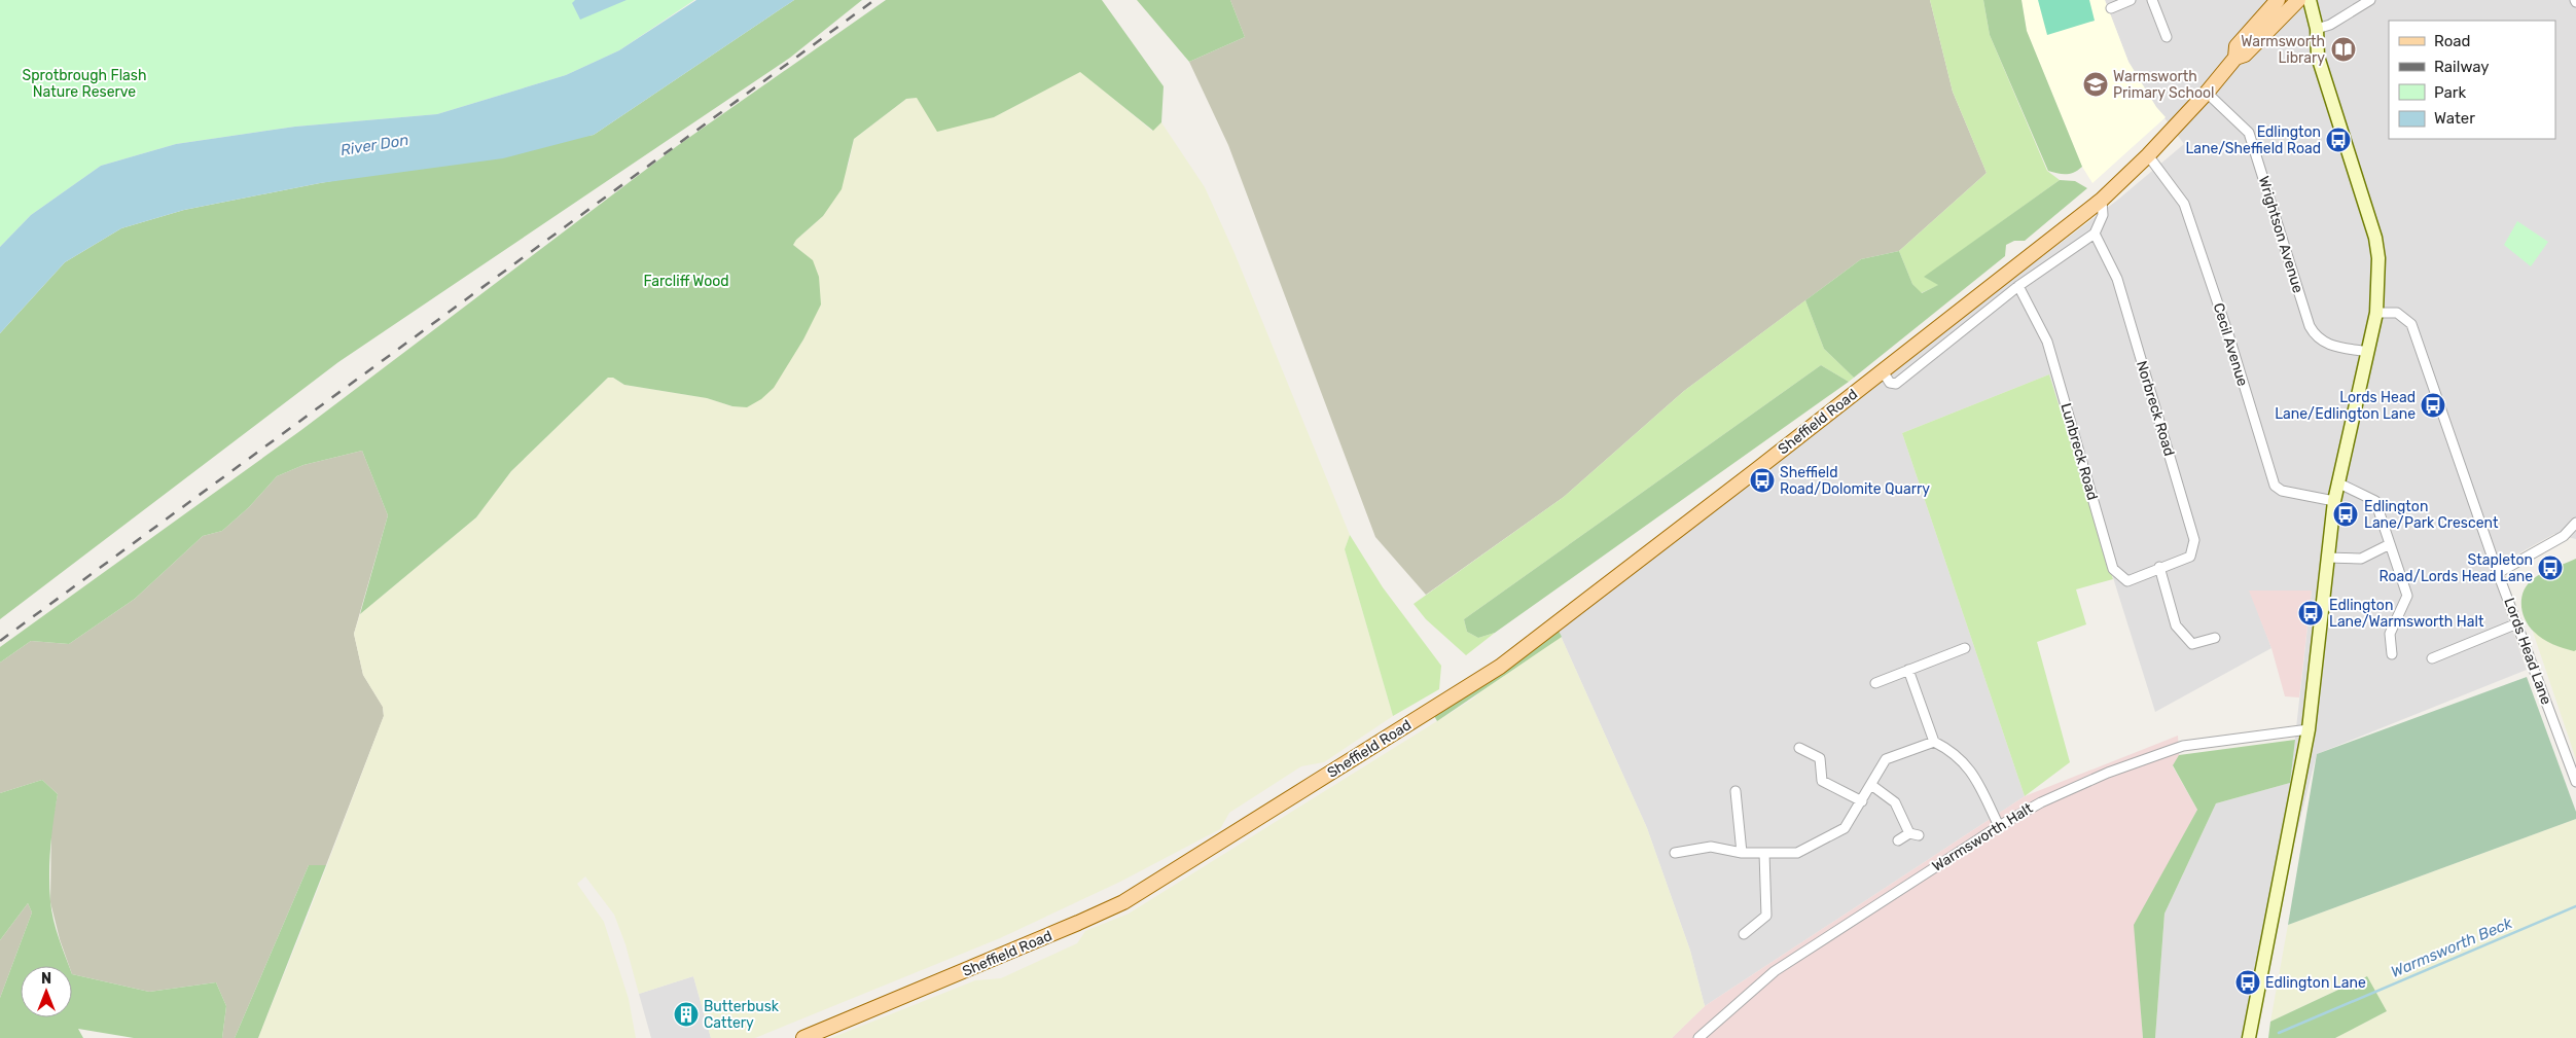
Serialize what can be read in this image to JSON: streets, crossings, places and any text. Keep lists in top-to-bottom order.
{
  "streets": {
    "main road": ["Sheffield Road"],
    "street": [
      "Wrightson Avenue",
      "Cecil Avenue",
      "Norbreck Road",
      "Lunbreck Road",
      "Lords Head Lane",
      "Warmsworth Halt"
    ]
  },
  "crossings": [
    ["Wrightson Avenue", "Sheffield Road"],
    ["Cecil Avenue", "Sheffield Road"],
    ["Norbreck Road", "Lunbreck Road"]
  ],
  "water": ["River Don", "Warmsworth Beck"],
  "parks": ["Sprotbrough Flash Nature Reserve", "Farcliff Wood"],
  "places": {
    "library": ["Warmsworth Library"],
    "school or university": ["Warmsworth Primary School"],
    "bus stop": [
      "Edlington Lane/Sheffield Road",
      "Lords Head Lane/Edlington Lane",
      "Sheffield Road/Dolomite Quarry",
      "Edlington Lane/Park Crescent",
      "Stapleton Road/Lords Head Lane",
      "Edlington Lane/Warmsworth Halt",
      "Edlington Lane"
    ],
    "building": ["Butterbusk Cattery"]
  },
  "legend": [
    "Road",
    "Railway",
    "Park",
    "Water"
  ],
  "north": "top"
}
